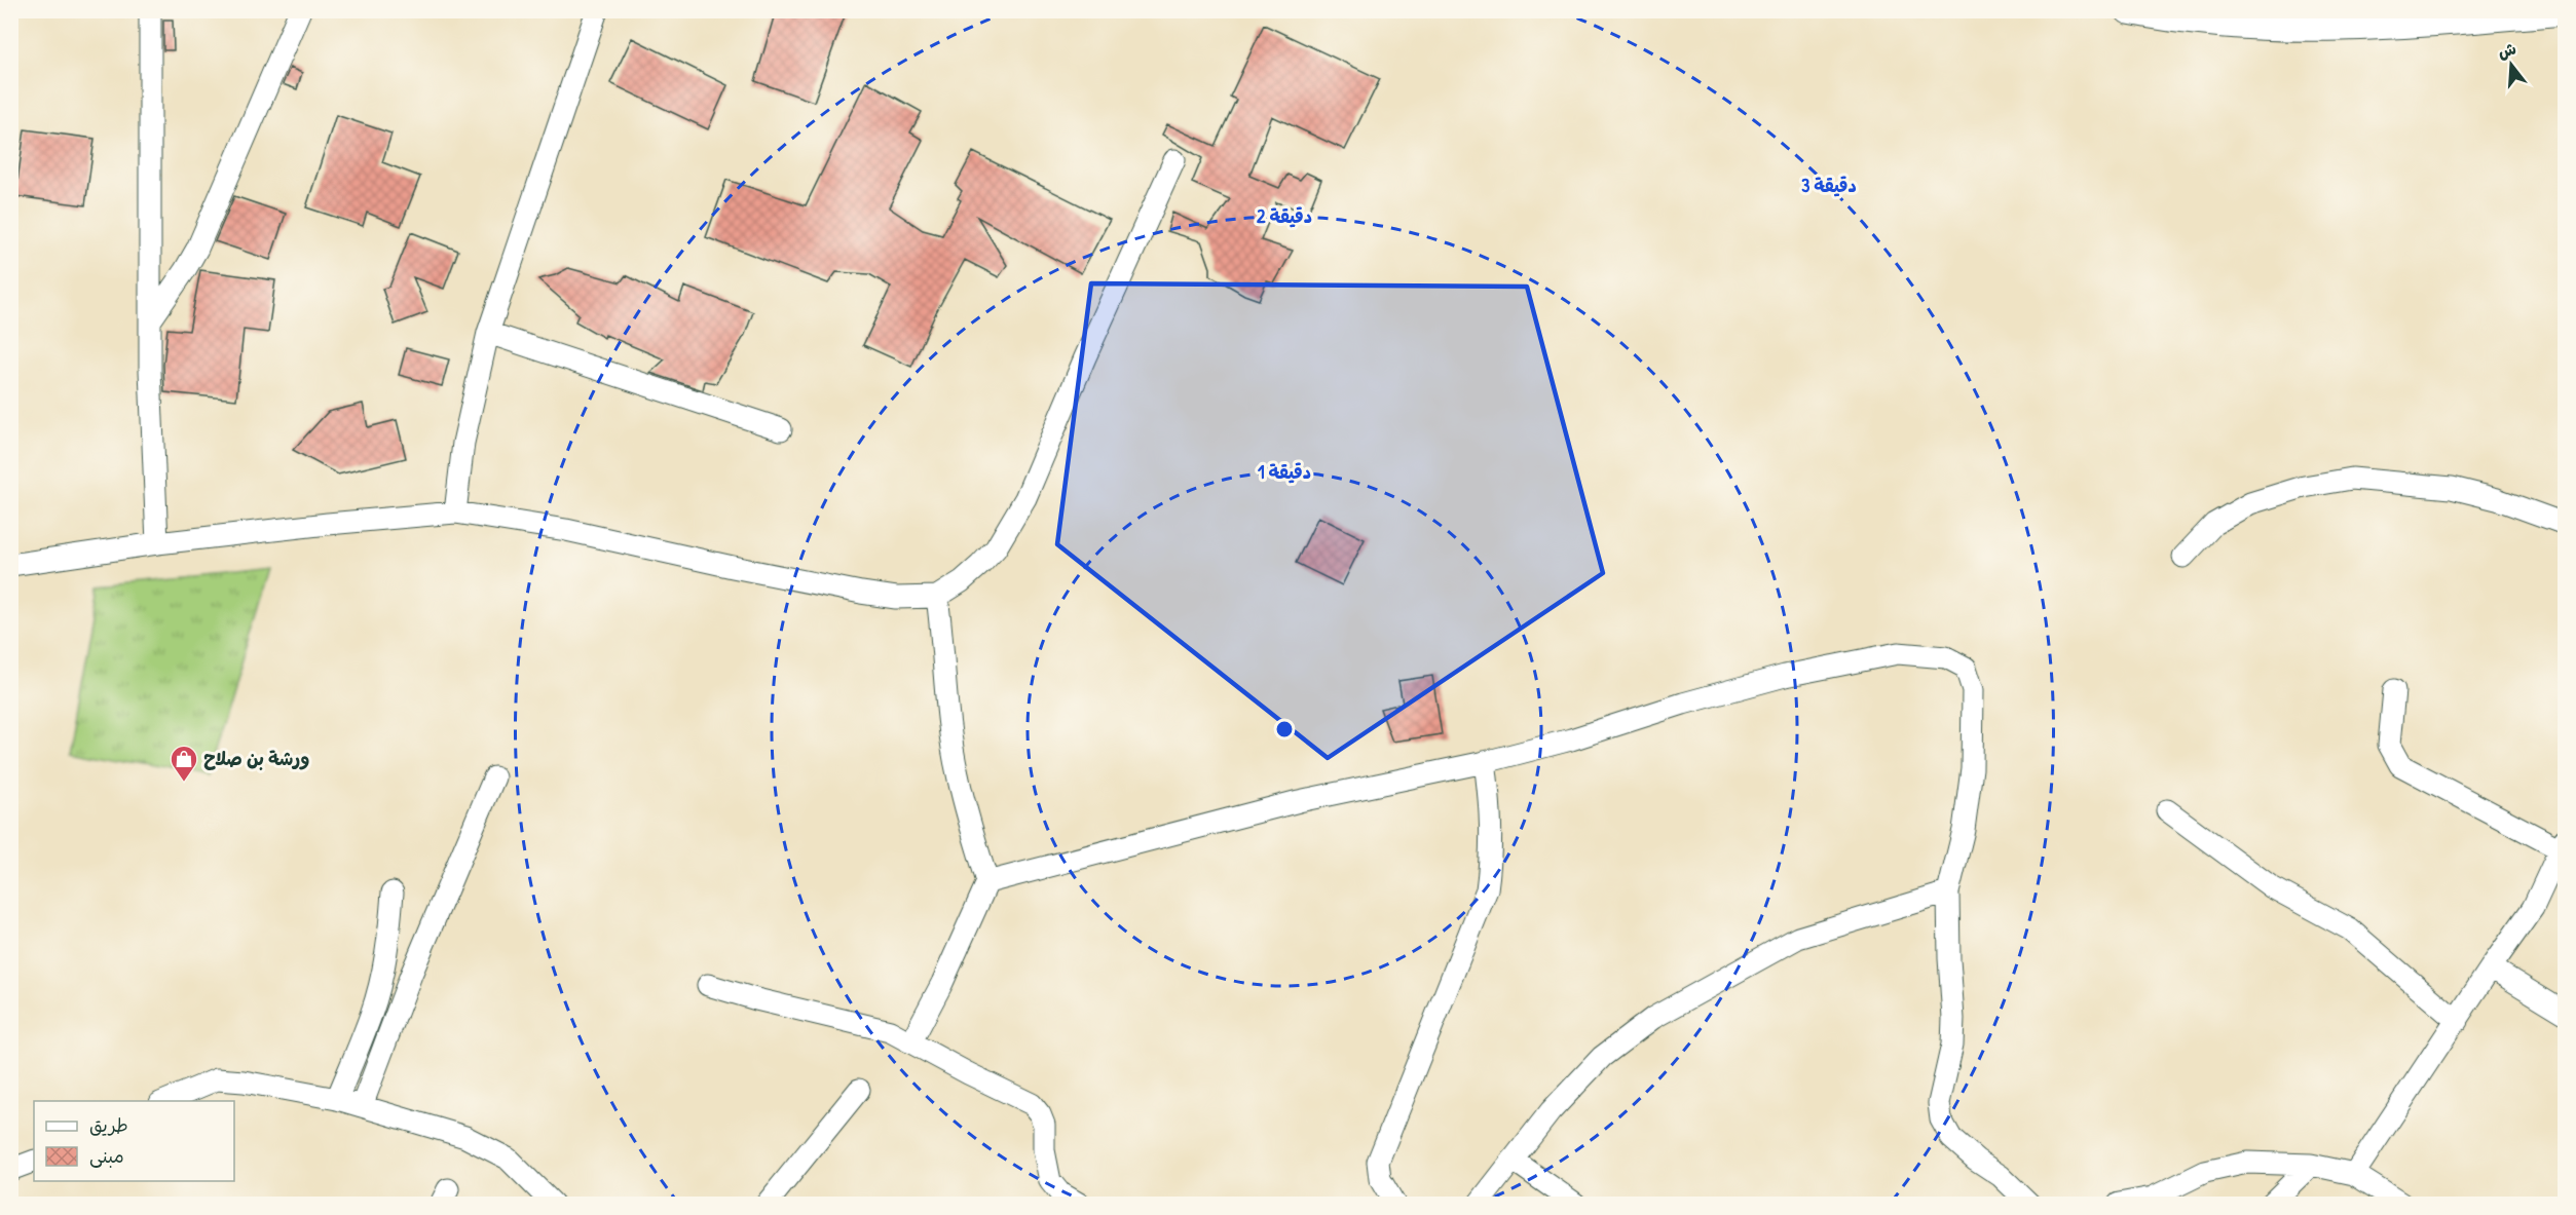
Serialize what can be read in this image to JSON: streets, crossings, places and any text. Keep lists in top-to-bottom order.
{
  "places": {
    "shop": ["ورشة بن صلاح"]
  },
  "legend": ["طريق", "مبنى"],
  "north": "top",
  "rings": ["3 دقيقة", "2 دقيقة", "1 دقيقة"]
}
